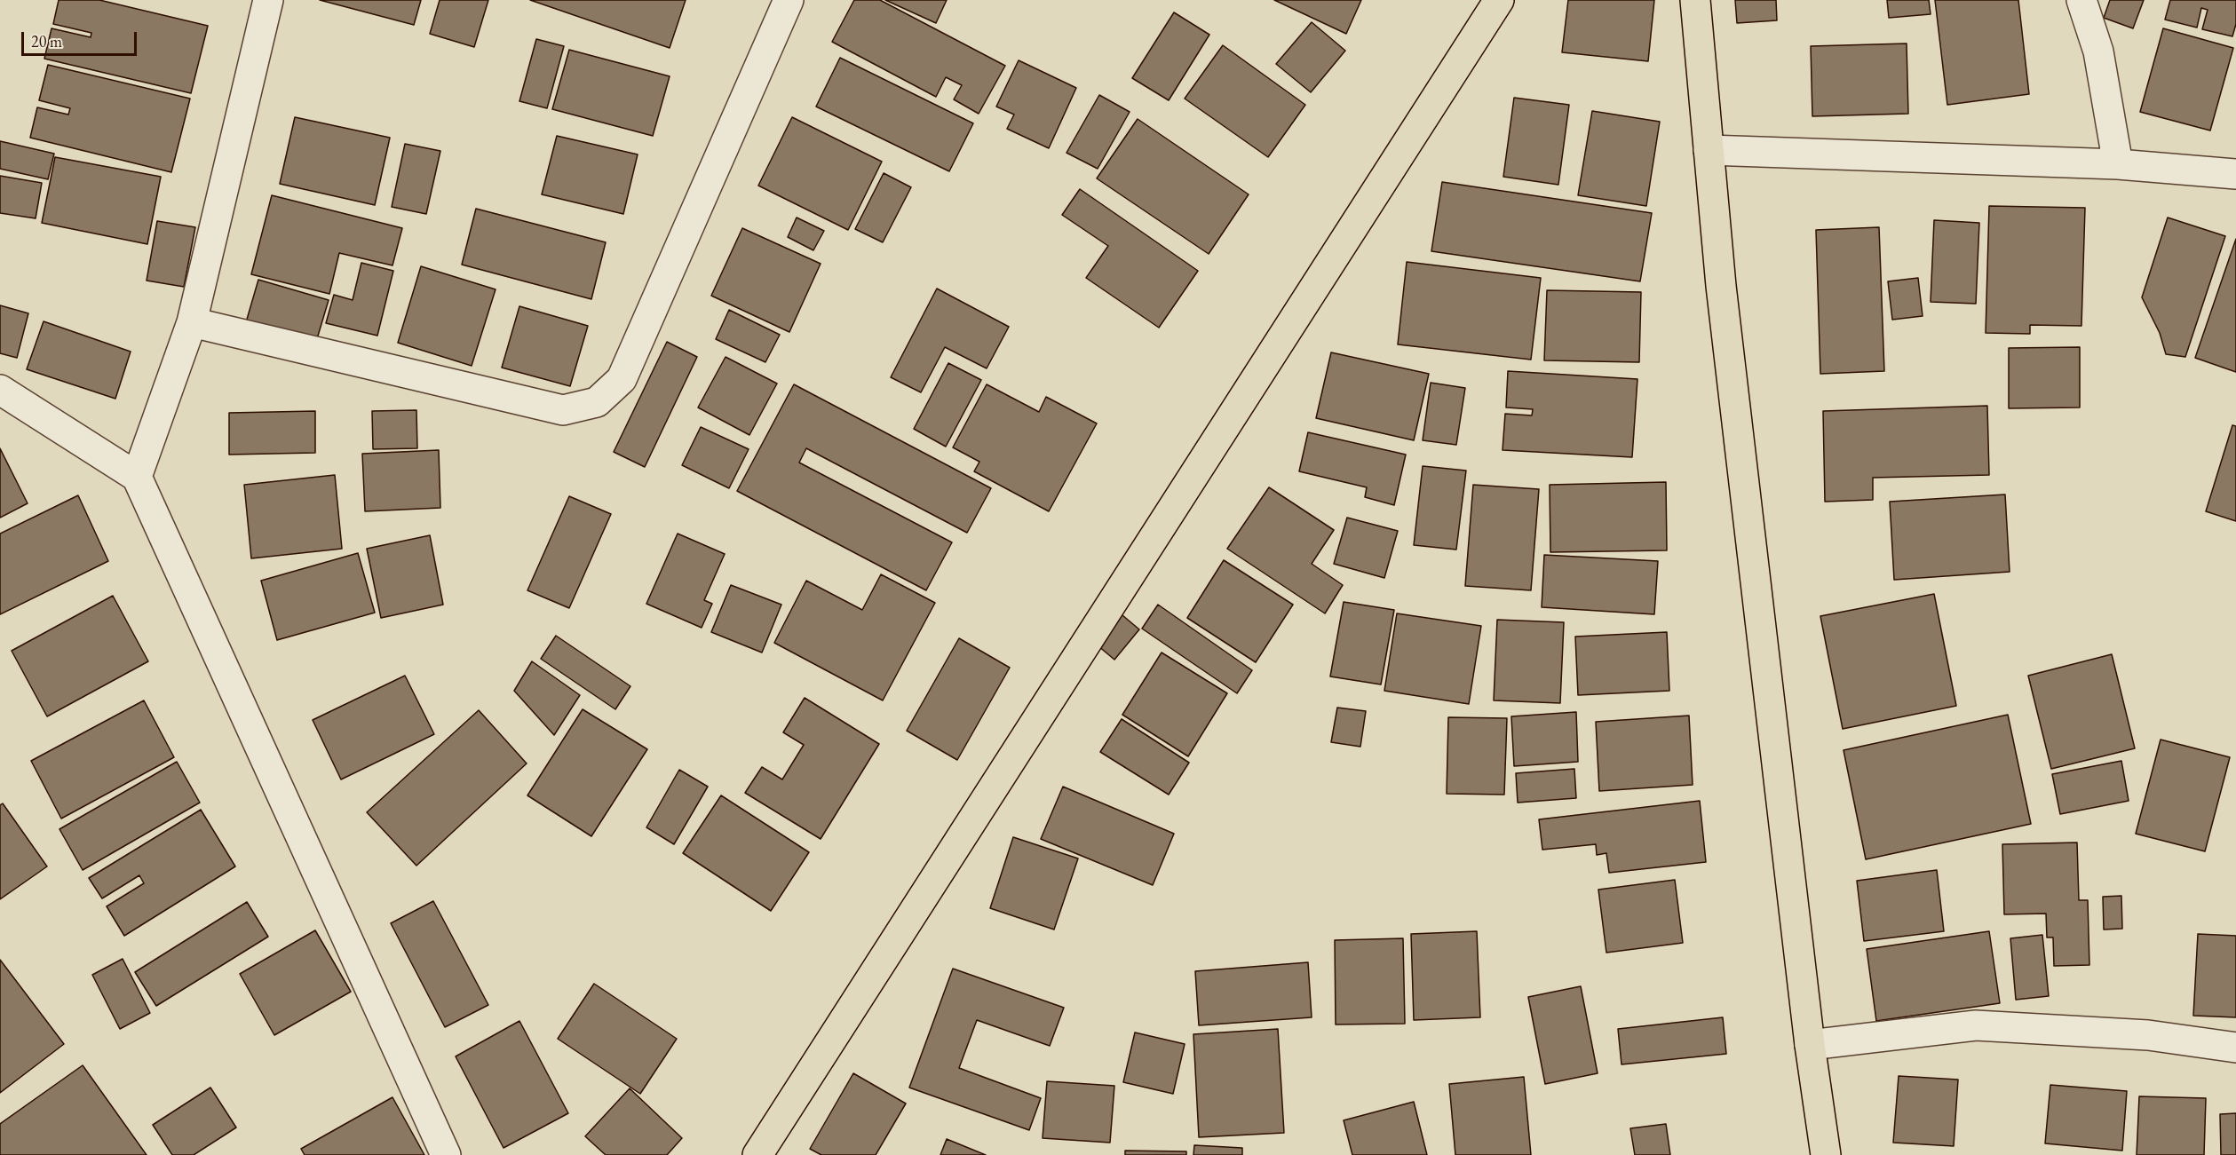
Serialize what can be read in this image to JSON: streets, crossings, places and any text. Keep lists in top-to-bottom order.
{
  "scale_bar": "20 m"
}
